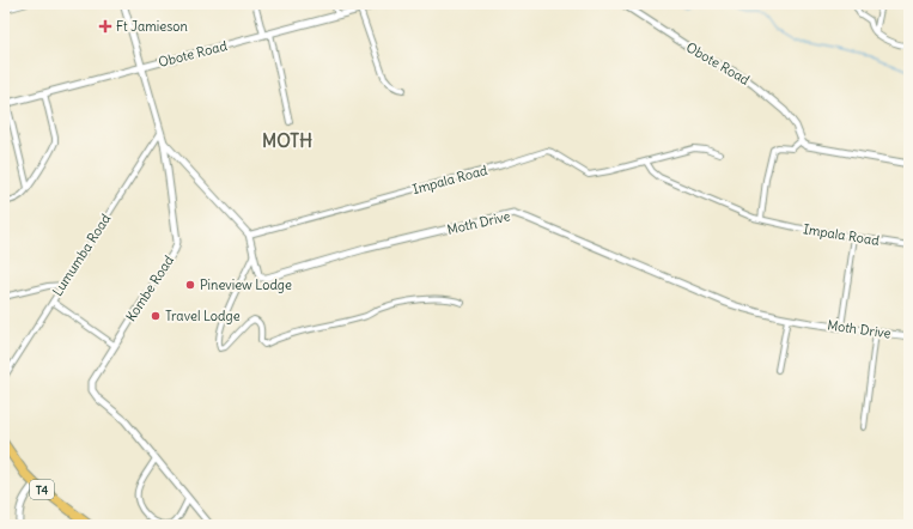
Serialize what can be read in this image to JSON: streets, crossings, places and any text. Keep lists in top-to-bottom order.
{
  "streets": {
    "highway": ["T4"],
    "street": [
      "Obote Road",
      "Impala Road",
      "Moth Drive",
      "Lumumba Road",
      "Kombe Road"
    ]
  },
  "crossings": [
    ["Obote Road", "Kombe Road"],
    ["Impala Road", "Moth Drive"],
    ["Moth Drive", "Kombe Road"],
    ["Lumumba Road", "Kombe Road"]
  ],
  "districts": ["MOTH"],
  "places": {
    "health": ["Ft Jamieson"],
    "other": ["Pineview Lodge", "Travel Lodge"]
  }
}
